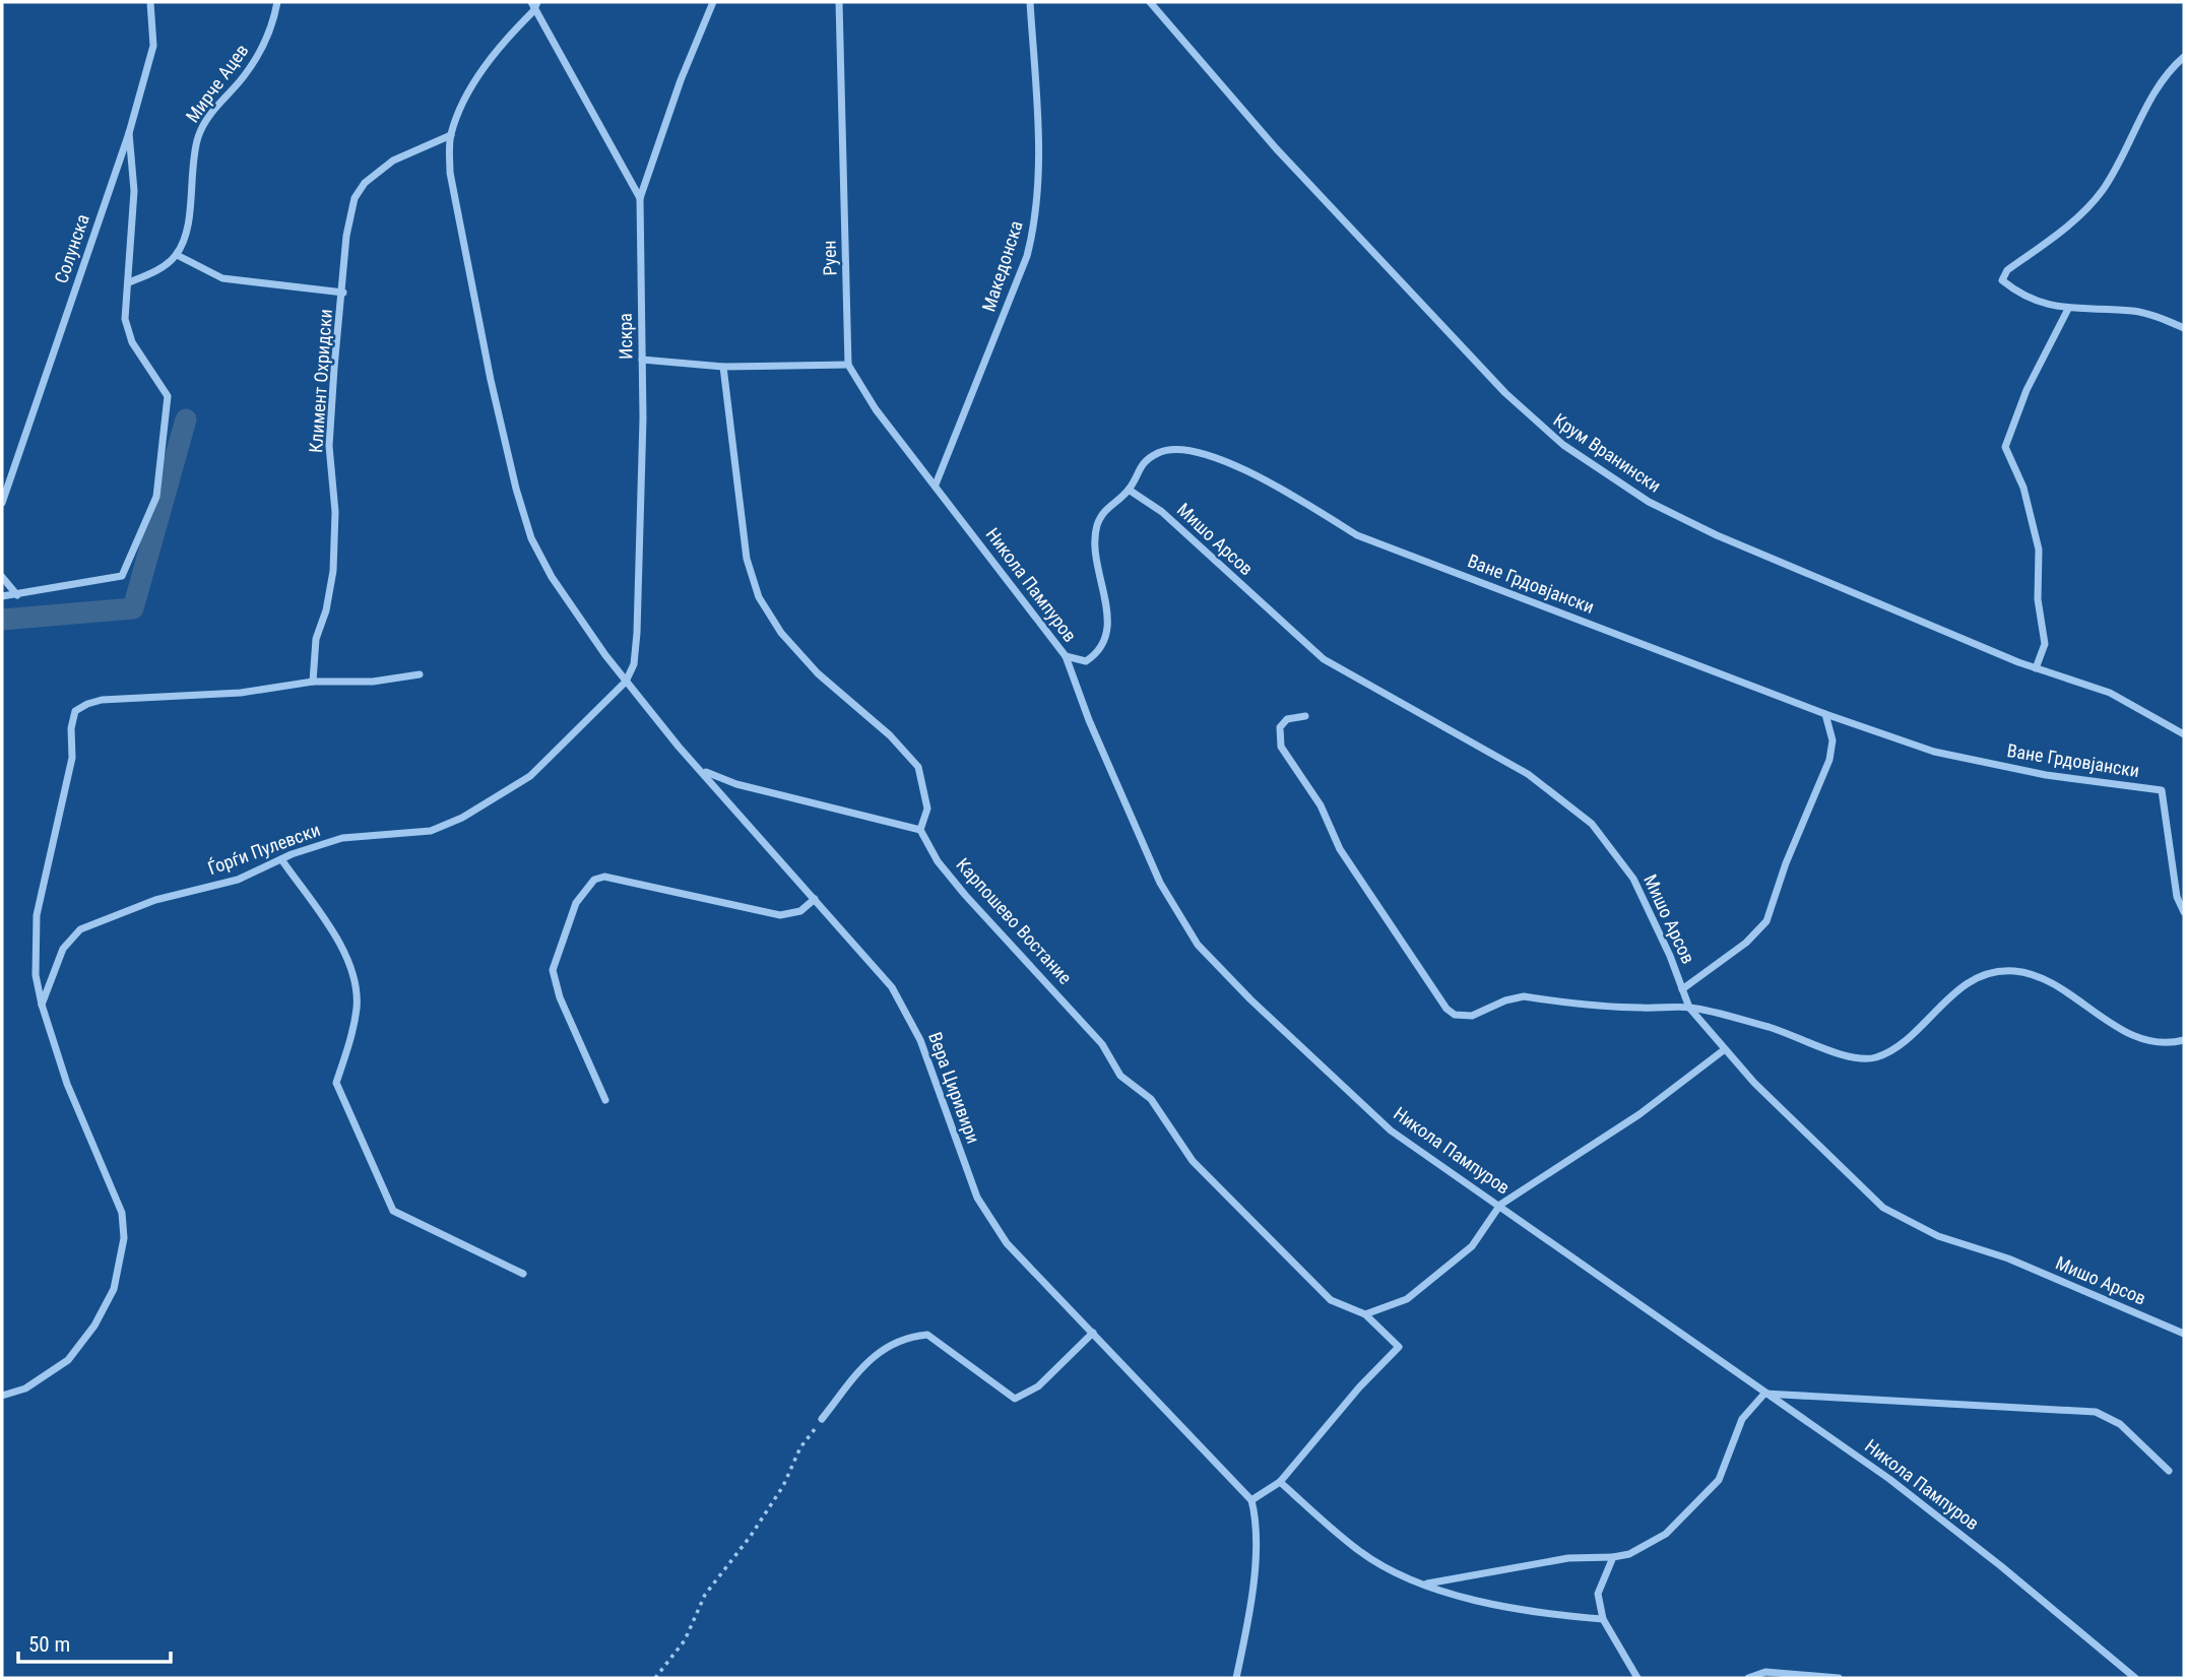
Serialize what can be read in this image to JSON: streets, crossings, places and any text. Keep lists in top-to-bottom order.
{
  "streets": {
    "street": [
      "Мирче Ацев",
      "Солунска",
      "Руен",
      "Македонска",
      "Искра",
      "Климент Охридски",
      "Крум Вранински",
      "Мишо Арсов",
      "Ване Грдовјански",
      "Никола Пампуров",
      "Ѓорѓи Пулевски",
      "Карпошево Востание",
      "Вера Циривири"
    ]
  },
  "crossings": [
    ["Руен", "Македонска"],
    ["Руен", "Никола Пампуров"],
    ["Македонска", "Никола Пампуров"],
    ["Искра", "Ѓорѓи Пулевски"],
    ["Искра", "Вера Циривири"],
    ["Климент Охридски", "Вера Циривири"],
    ["Мишо Арсов", "Ване Грдовјански"],
    ["Ване Грдовјански", "Никола Пампуров"],
    ["Ѓорѓи Пулевски", "Вера Циривири"]
  ],
  "scale_bar": "50 m"
}
